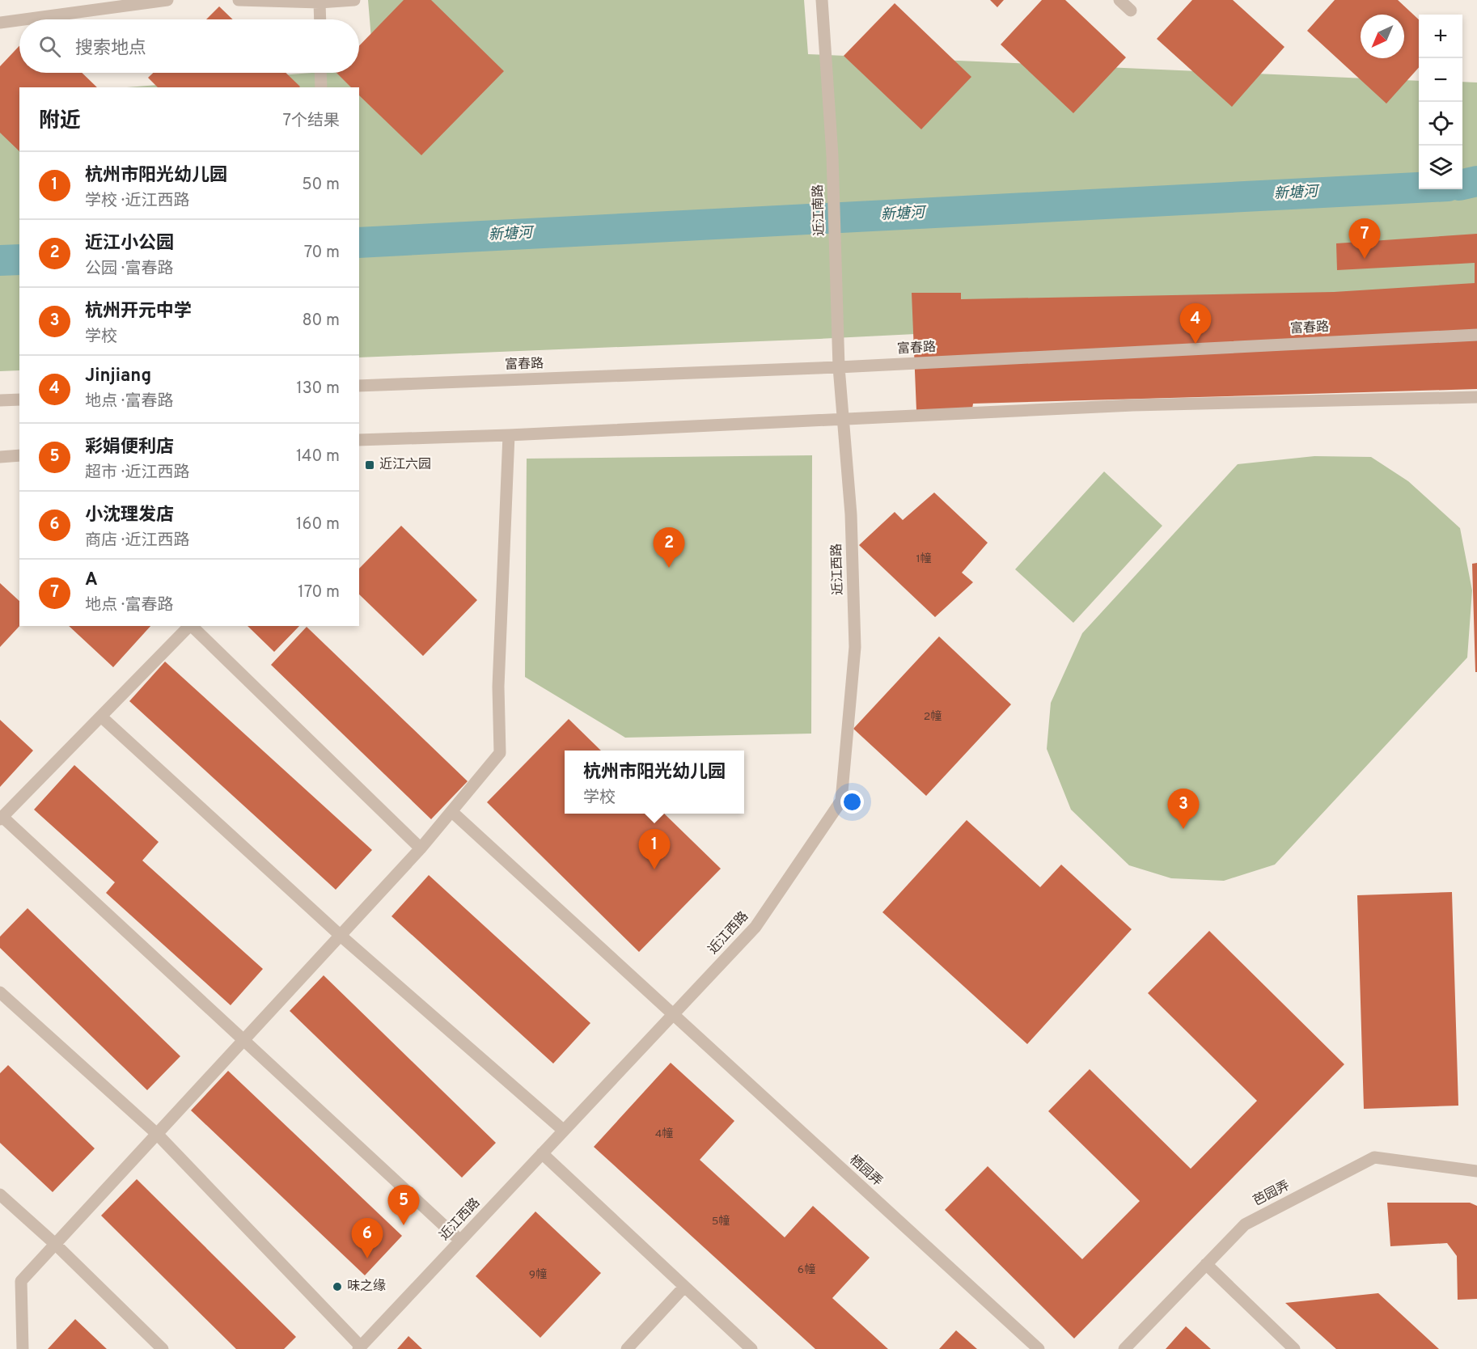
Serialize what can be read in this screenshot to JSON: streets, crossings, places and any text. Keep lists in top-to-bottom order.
{
  "streets": {
    "street": [
      "近江南路",
      "富春路",
      "近江西路",
      "栖园弄",
      "芭园弄"
    ]
  },
  "crossings": [
    ["近江南路", "富春路"],
    ["近江南路", "近江西路"],
    ["近江西路", "栖园弄"]
  ],
  "water": ["新塘河"],
  "places": {
    "transit": ["近江六园"],
    "other": ["味之缘"]
  },
  "house_numbers": [
    "1幢",
    "2幢",
    "4幢",
    "5幢",
    "6幢",
    "9幢"
  ],
  "north": "bottom left",
  "page": {
    "map_buttons": ["+", "−"],
    "search": "搜索地点",
    "heading": ["附近", "7个结果"],
    "list": [
      {
        "mark": "1",
        "name": "杭州市阳光幼儿园",
        "note": "学校 · 近江西路",
        "value": "50 m"
      },
      {
        "mark": "2",
        "name": "近江小公园",
        "note": "公园 · 富春路",
        "value": "70 m"
      },
      {
        "mark": "3",
        "name": "杭州开元中学",
        "note": "学校",
        "value": "80 m"
      },
      {
        "mark": "4",
        "name": "Jinjiang",
        "note": "地点 · 富春路",
        "value": "130 m"
      },
      {
        "mark": "5",
        "name": "彩娟便利店",
        "note": "超市 · 近江西路",
        "value": "140 m"
      },
      {
        "mark": "6",
        "name": "小沈理发店",
        "note": "商店 · 近江西路",
        "value": "160 m"
      },
      {
        "mark": "7",
        "name": "A",
        "note": "地点 · 富春路",
        "value": "170 m"
      }
    ],
    "pins": [
      "7",
      "4",
      "2",
      "3",
      "1",
      "5",
      "6"
    ],
    "popup": ["杭州市阳光幼儿园", "学校"]
  }
}
